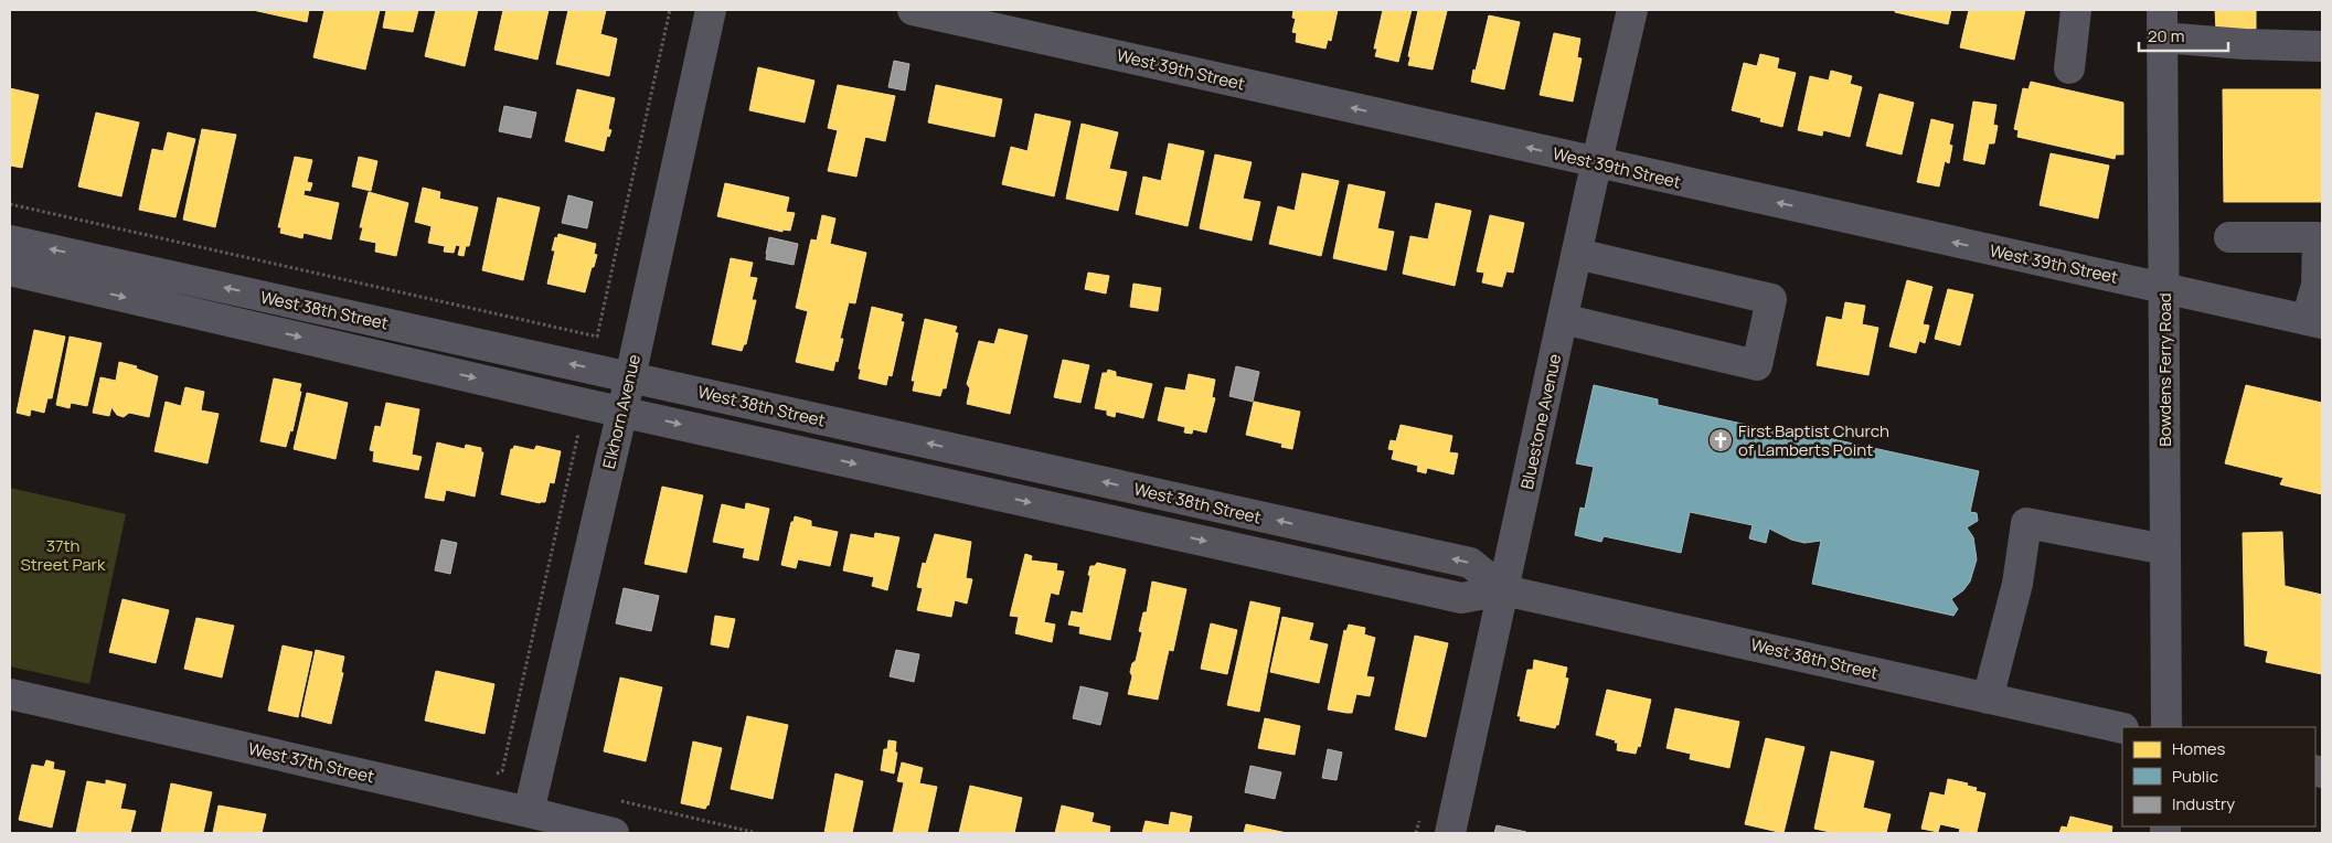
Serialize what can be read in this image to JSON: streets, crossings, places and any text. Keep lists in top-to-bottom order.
{
  "streets": {
    "street": [
      "West 39th Street",
      "West 38th Street",
      "Bowdens Ferry Road",
      "Elkhorn Avenue",
      "Bluestone Avenue",
      "West 37th Street"
    ]
  },
  "crossings": [
    ["West 39th Street", "Bowdens Ferry Road"],
    ["West 39th Street", "Bluestone Avenue"],
    ["West 38th Street", "Elkhorn Avenue"],
    ["West 38th Street", "Bluestone Avenue"],
    ["Elkhorn Avenue", "West 37th Street"]
  ],
  "one_way": ["West 39th Street"],
  "parks": ["37th Street Park"],
  "places": {
    "church": ["First Baptist Church of Lamberts Point"]
  },
  "legend": ["Homes", "Public", "Industry"],
  "scale_bar": "20 m"
}
